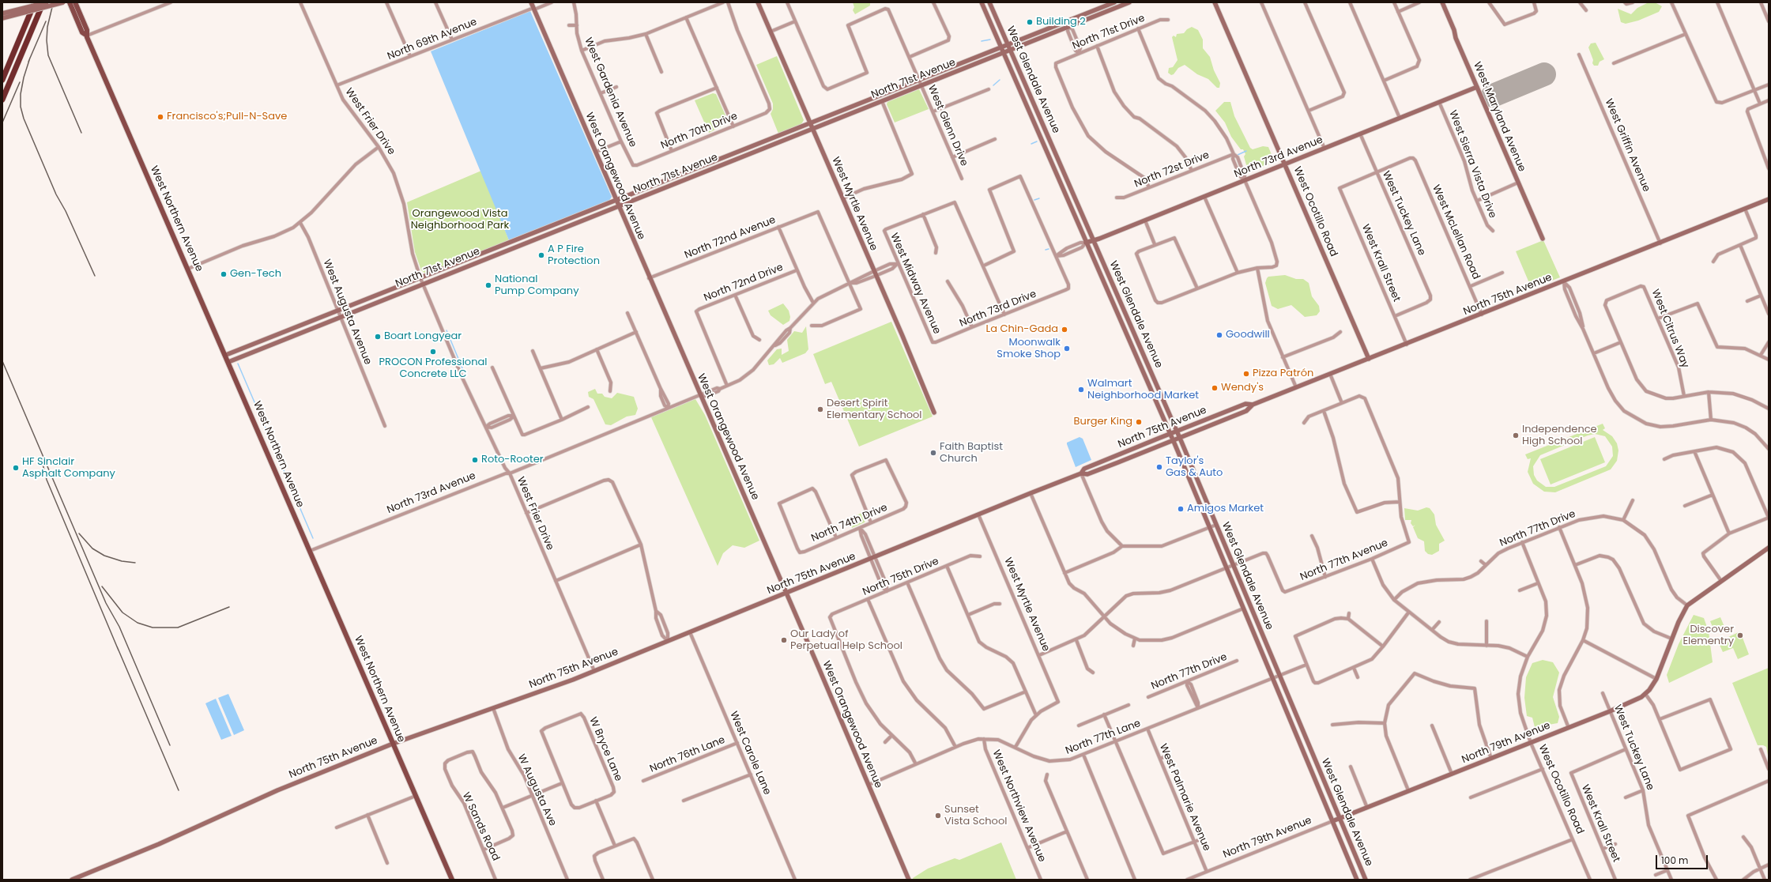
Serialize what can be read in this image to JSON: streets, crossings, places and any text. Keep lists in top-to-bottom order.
{
  "streets": {
    "main road": ["West Northern Avenue"],
    "street": [
      "North 71st Drive",
      "North 69th Avenue",
      "North 71st Avenue",
      "West Glendale Avenue",
      "West Gardenia Avenue",
      "West Maryland Avenue",
      "West Frier Drive",
      "West Glenn Drive",
      "North 70th Drive",
      "West Griffin Avenue",
      "North 73rd Avenue",
      "West Sierra Vista Drive",
      "North 72st Drive",
      "West Orangewood Avenue",
      "West Myrtle Avenue",
      "West Ocotillo Road",
      "West Tuckey Lane",
      "West McLellan Road",
      "North 72nd Avenue",
      "West Krall Street",
      "North 72nd Drive",
      "West Midway Avenue",
      "North 75th Avenue",
      "North 73rd Drive",
      "West Augusta Avenue",
      "West Citrus Way",
      "North 74th Drive",
      "North 77th Drive",
      "North 77th Avenue",
      "North 75th Drive",
      "North 77th Lane",
      "North 79th Avenue",
      "W Bryce Lane",
      "West Carole Lane",
      "North 76th Lane",
      "W Augusta Ave",
      "West Palmarie Avenue",
      "West Northview Avenue",
      "W Sands Road"
    ]
  },
  "crossings": [
    ["North 71st Drive", "North 72st Drive"],
    ["North 69th Avenue", "West Frier Drive"],
    ["North 69th Avenue", "West Orangewood Avenue"],
    ["North 71st Avenue", "West Glendale Avenue"],
    ["North 71st Avenue", "West Frier Drive"],
    ["North 71st Avenue", "West Glenn Drive"],
    ["North 71st Avenue", "West Orangewood Avenue"],
    ["North 71st Avenue", "West Myrtle Avenue"],
    ["North 71st Avenue", "West Northern Avenue"],
    ["North 71st Avenue", "West Augusta Avenue"],
    ["West Glendale Avenue", "North 73rd Avenue"],
    ["West Glendale Avenue", "North 75th Avenue"],
    ["West Glendale Avenue", "North 77th Avenue"],
    ["West Glendale Avenue", "North 77th Lane"],
    ["West Glendale Avenue", "North 79th Avenue"],
    ["West Gardenia Avenue", "North 70th Drive"],
    ["West Maryland Avenue", "North 73rd Avenue"],
    ["West Frier Drive", "North 73rd Avenue"],
    ["West Frier Drive", "North 75th Avenue"],
    ["West Griffin Avenue", "North 75th Avenue"],
    ["North 73rd Avenue", "West Sierra Vista Drive"],
    ["North 73rd Avenue", "West Orangewood Avenue"],
    ["North 73rd Avenue", "West Myrtle Avenue"],
    ["North 73rd Avenue", "West Ocotillo Road"],
    ["North 73rd Avenue", "West Tuckey Lane"],
    ["North 73rd Avenue", "West Northern Avenue"],
    ["North 73rd Avenue", "North 72nd Avenue"],
    ["North 73rd Avenue", "North 72nd Drive"],
    ["North 73rd Avenue", "West Midway Avenue"],
    ["North 73rd Avenue", "North 73rd Drive"],
    ["West Orangewood Avenue", "North 72nd Avenue"],
    ["West Orangewood Avenue", "North 75th Avenue"],
    ["West Orangewood Avenue", "North 77th Lane"],
    ["West Myrtle Avenue", "North 75th Avenue"],
    ["West Ocotillo Road", "North 75th Avenue"],
    ["West Ocotillo Road", "North 79th Avenue"],
    ["West Tuckey Lane", "West McLellan Road"],
    ["West Tuckey Lane", "West Krall Street"],
    ["West Tuckey Lane", "North 79th Avenue"],
    ["West Northern Avenue", "North 75th Avenue"],
    ["West McLellan Road", "West Krall Street"],
    ["West McLellan Road", "North 75th Avenue"],
    ["West Krall Street", "North 75th Avenue"],
    ["West Midway Avenue", "North 73rd Drive"],
    ["North 75th Avenue", "West Carole Lane"],
    ["North 75th Avenue", "W Augusta Ave"],
    ["North 77th Lane", "West Palmarie Avenue"],
    ["North 77th Lane", "West Northview Avenue"],
    ["North 79th Avenue", "West Palmarie Avenue"],
    ["West Carole Lane", "North 76th Lane"]
  ],
  "parks": ["Orangewood Vista Neighborhood Park"],
  "places": [
    "Building 2",
    "Francisco's;Pull-N-Save",
    "A P Fire Protection",
    "Gen-Tech",
    "National Pump Company",
    "La Chin-Gada",
    "Goodwill",
    "Boart Longyear",
    "Moonwalk Smoke Shop",
    "PROCON Professional Concrete LLC",
    "Pizza Patrón",
    "Wendy's",
    "Walmart Neighborhood Market",
    "Desert Spirit Elementary School",
    "Burger King",
    "Independence High School",
    "Faith Baptist Church",
    "Roto-Rooter",
    "Taylor's Gas & Auto",
    "HF Sinclair Asphalt Company",
    "Amigos Market",
    "Discover Elementry",
    "Our Lady of Perpetual Help School",
    "Sunset Vista School"
  ],
  "scale_bar": "100 m"
}
